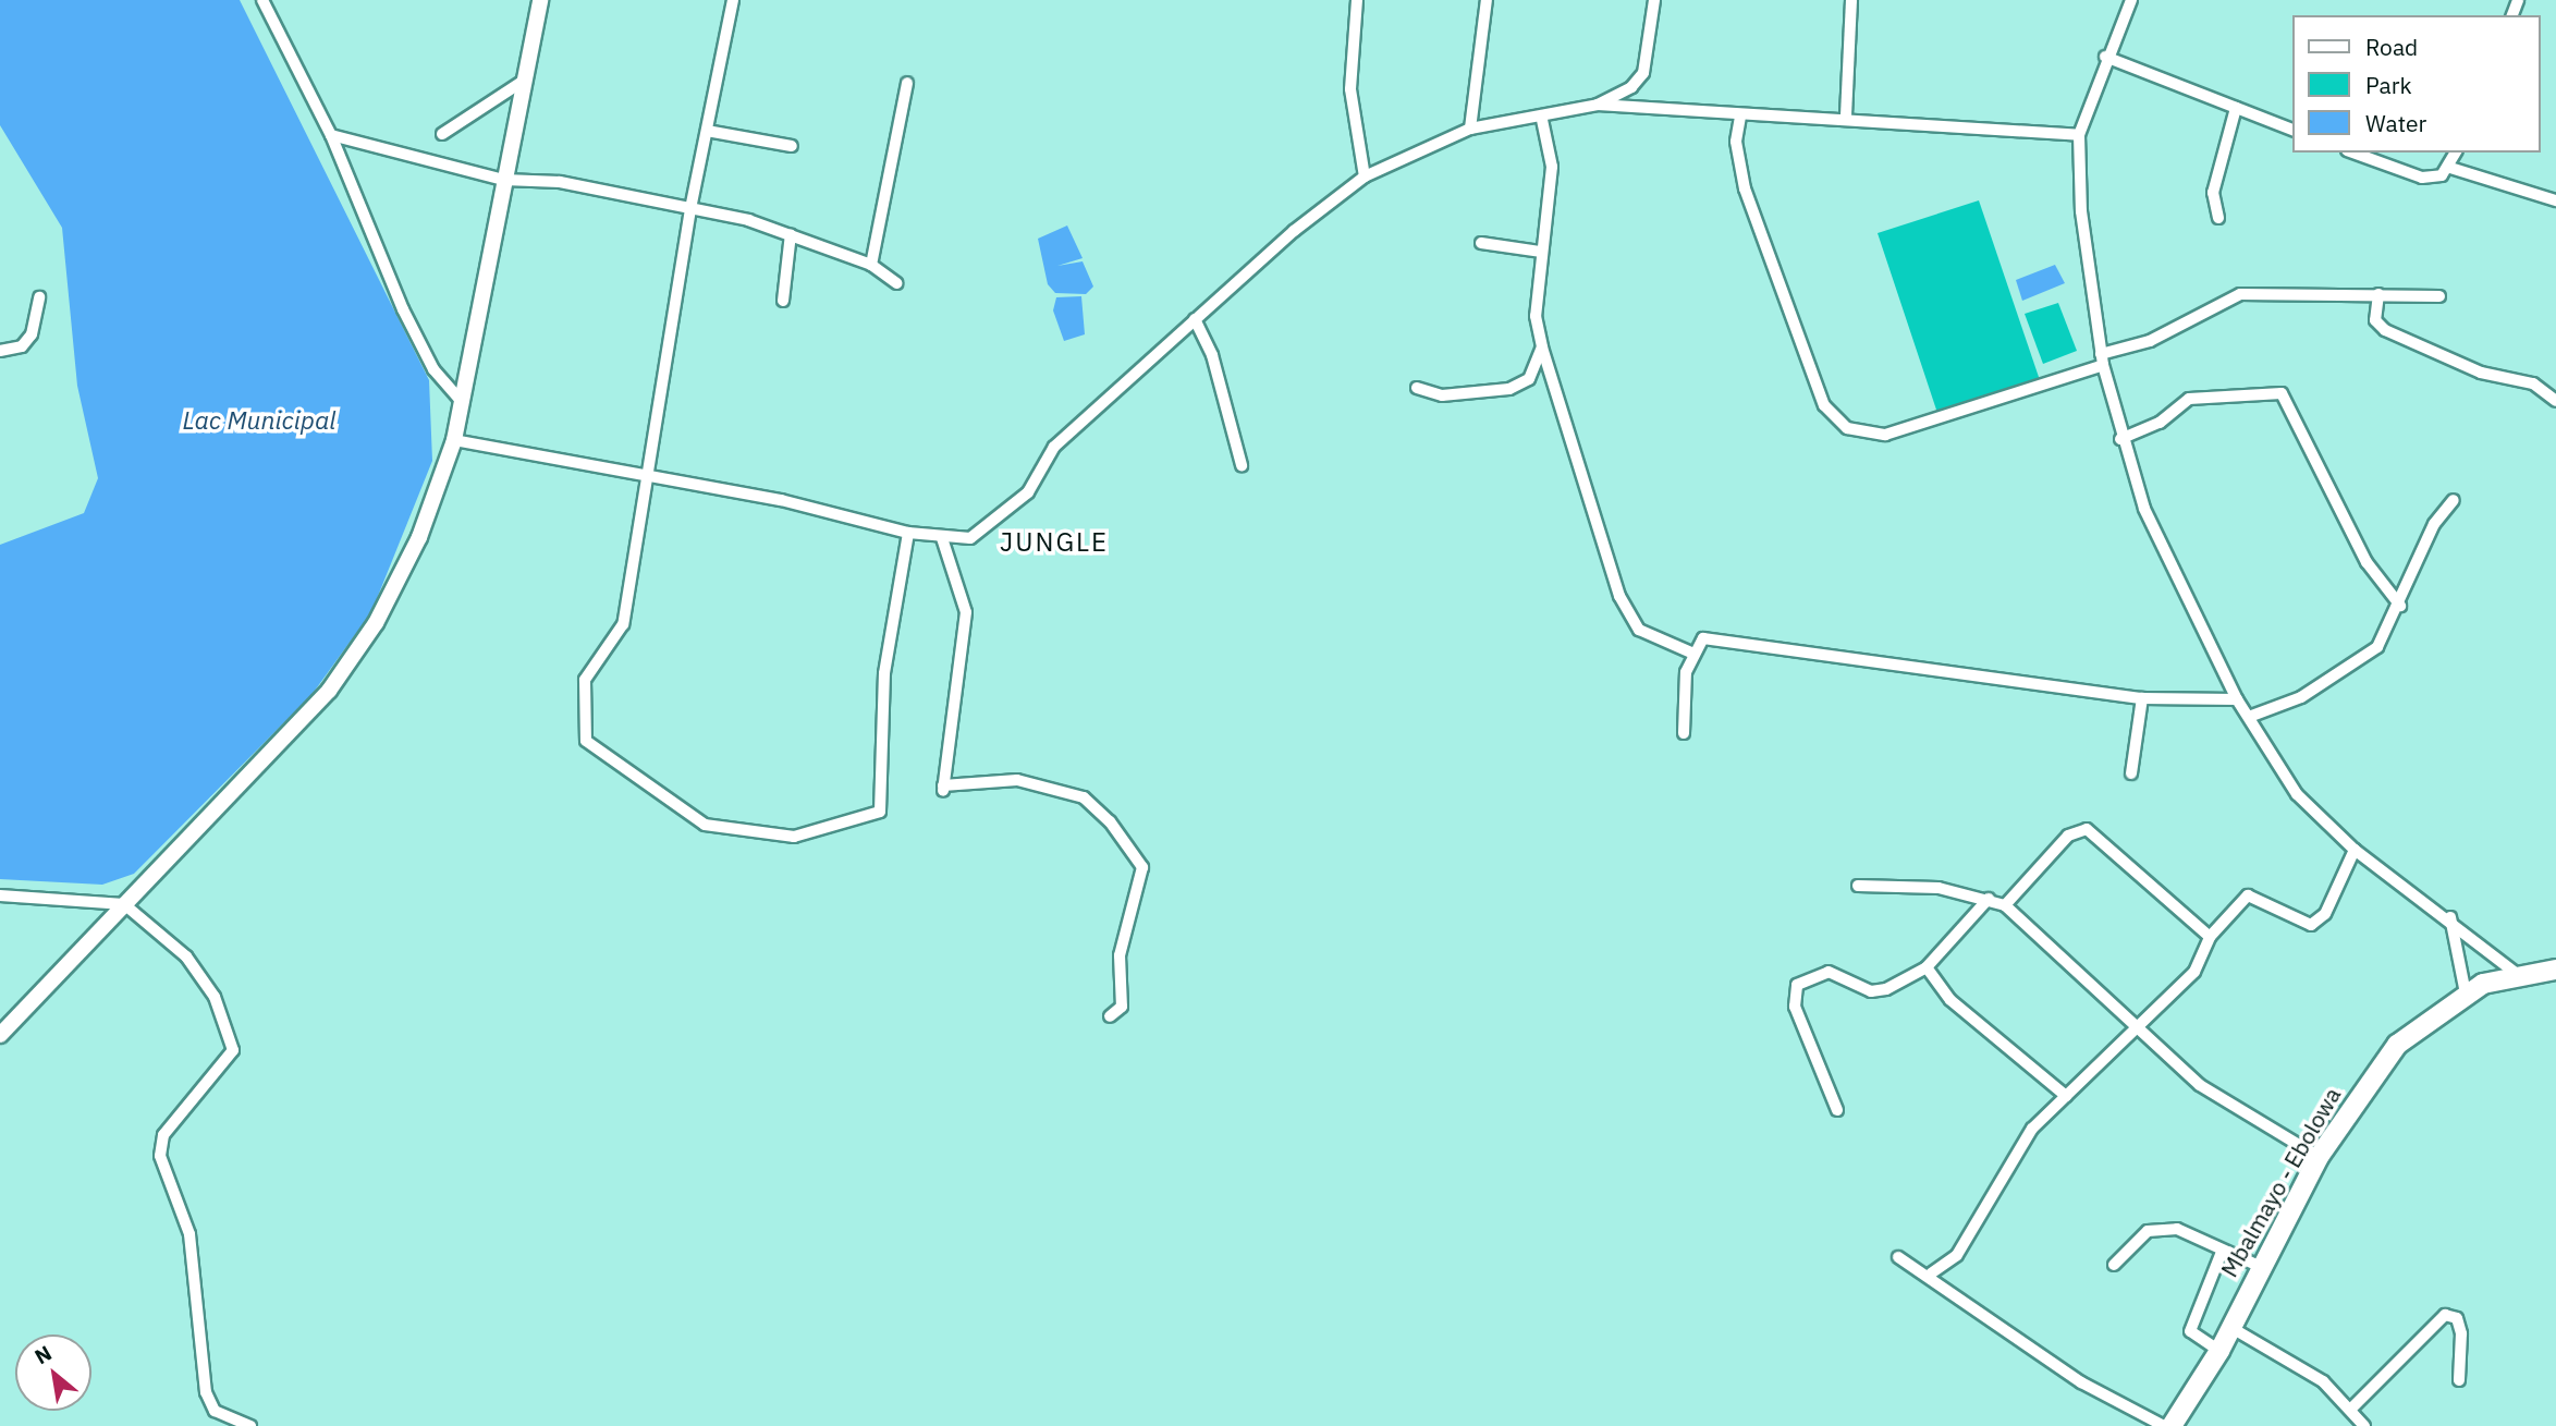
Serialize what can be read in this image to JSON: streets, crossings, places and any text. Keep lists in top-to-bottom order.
{
  "streets": {
    "highway": ["Mbalmayo - Ebolowa"]
  },
  "districts": ["JUNGLE"],
  "water": ["Lac Municipal"],
  "legend": ["Road", "Park", "Water"],
  "north": "top left"
}
